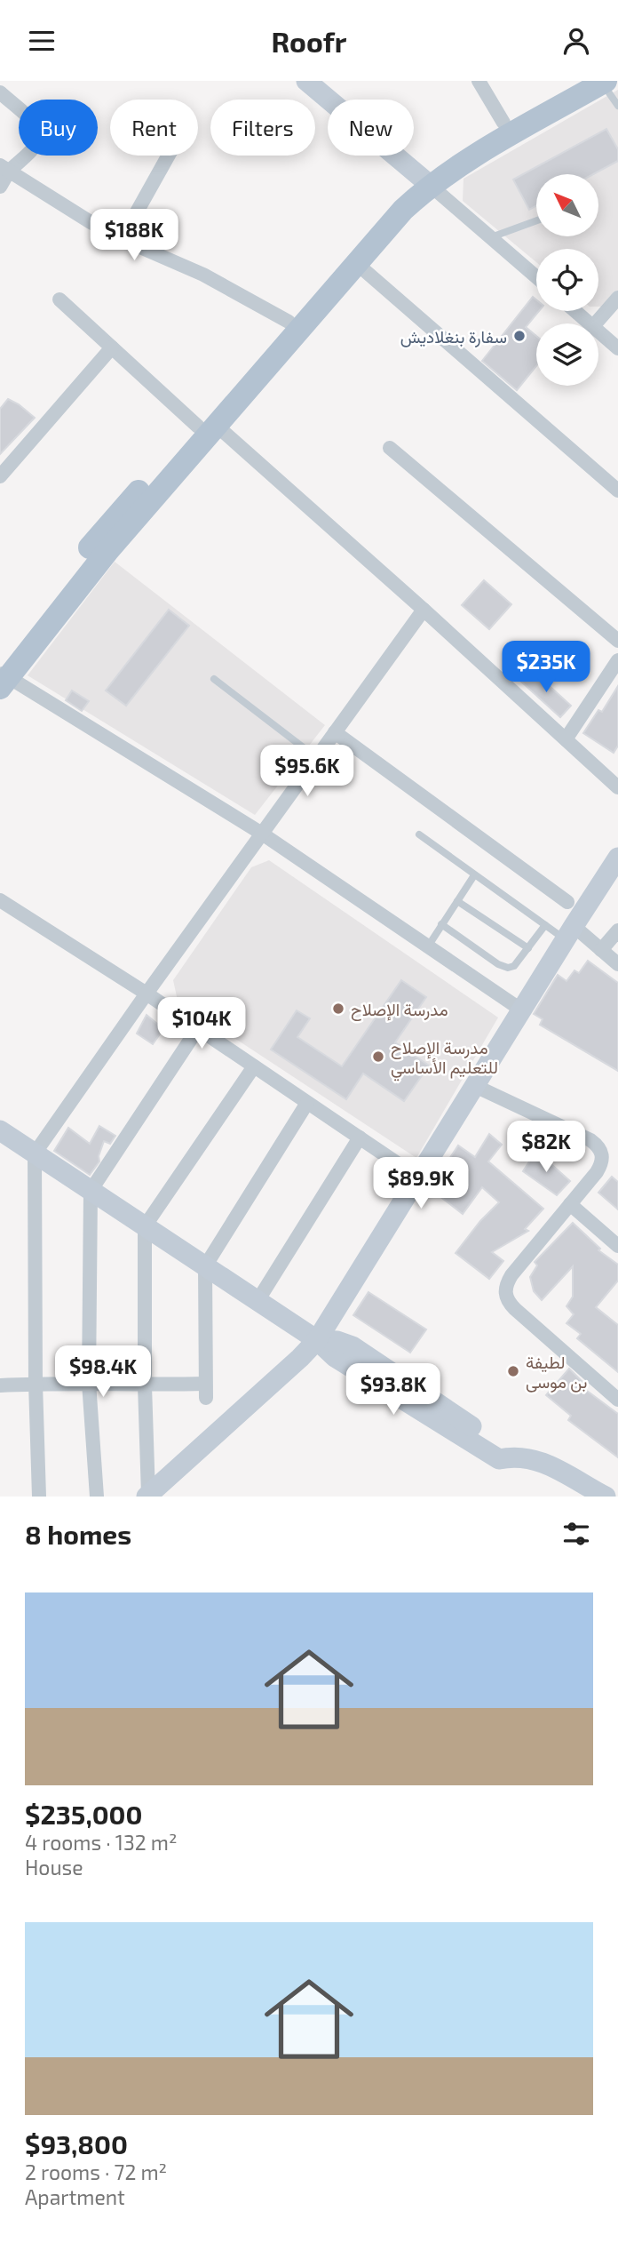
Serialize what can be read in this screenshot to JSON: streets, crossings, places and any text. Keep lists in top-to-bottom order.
{
  "places": [
    "سفارة بنغلاديش",
    "مدرسة الإصلاح",
    "مدرسة الإصلاح للتعليم الأساسي",
    "لطيفة بن موسى"
  ],
  "north": "top left",
  "page": {
    "header": "Roofr",
    "chip": [
      "Buy",
      "Rent",
      "Filters",
      "New"
    ],
    "price": [
      "$188K",
      "$235K",
      "$95.6K",
      "$104K",
      "$82K",
      "$89.9K",
      "$98.4K",
      "$93.8K"
    ],
    "heading": "8 homes",
    "list": [
      {
        "name": "$235,000",
        "note": "4 rooms · 132 m² · House"
      },
      {
        "name": "$93,800",
        "note": "2 rooms · 72 m² · Apartment"
      }
    ]
  }
}
